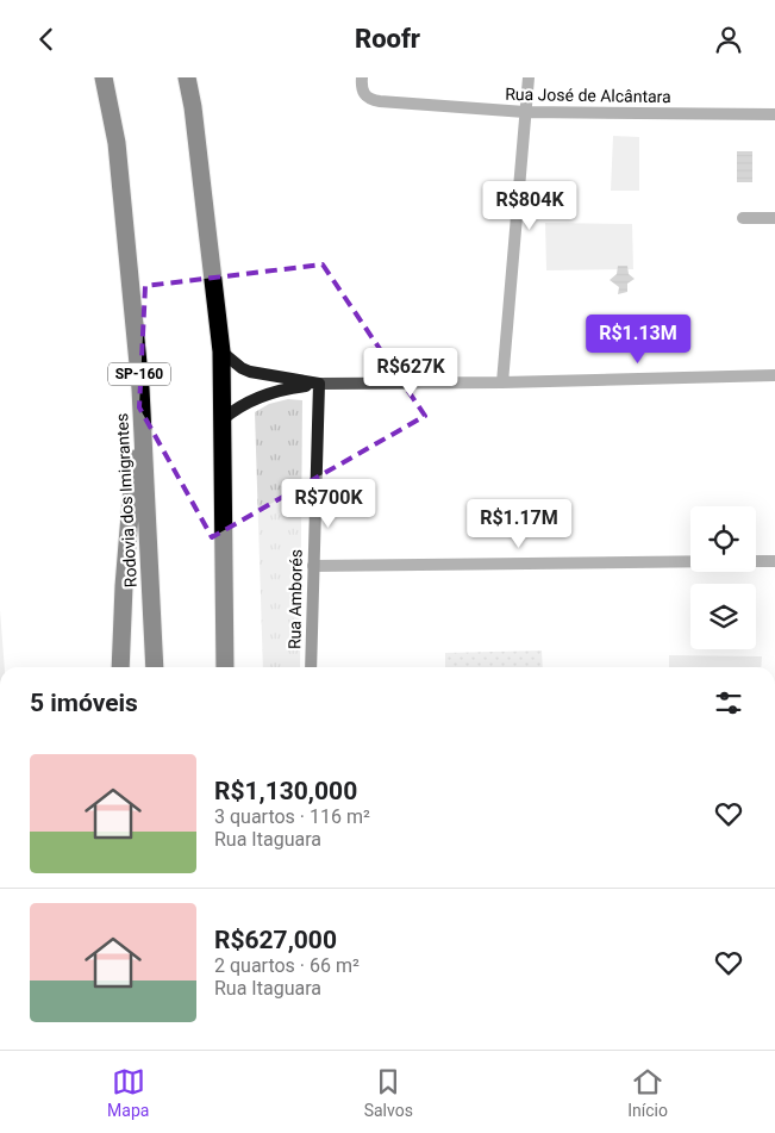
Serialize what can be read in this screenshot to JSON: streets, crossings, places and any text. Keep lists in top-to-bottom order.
{
  "streets": {
    "highway": ["SP-160", "Rodovia dos Imigrantes"],
    "street": ["Rua José de Alcântara", "Rua Amborés"]
  },
  "page": {
    "header": "Roofr",
    "price": [
      "R$804K",
      "R$1.13M",
      "R$627K",
      "R$700K",
      "R$1.17M"
    ],
    "heading": "5 imóveis",
    "list": [
      {
        "name": "R$1,130,000",
        "note": "3 quartos · 116 m² · Rua Itaguara"
      },
      {
        "name": "R$627,000",
        "note": "2 quartos · 66 m² · Rua Itaguara"
      }
    ],
    "tabs": ["Mapa", "Salvos", "Início"]
  }
}
